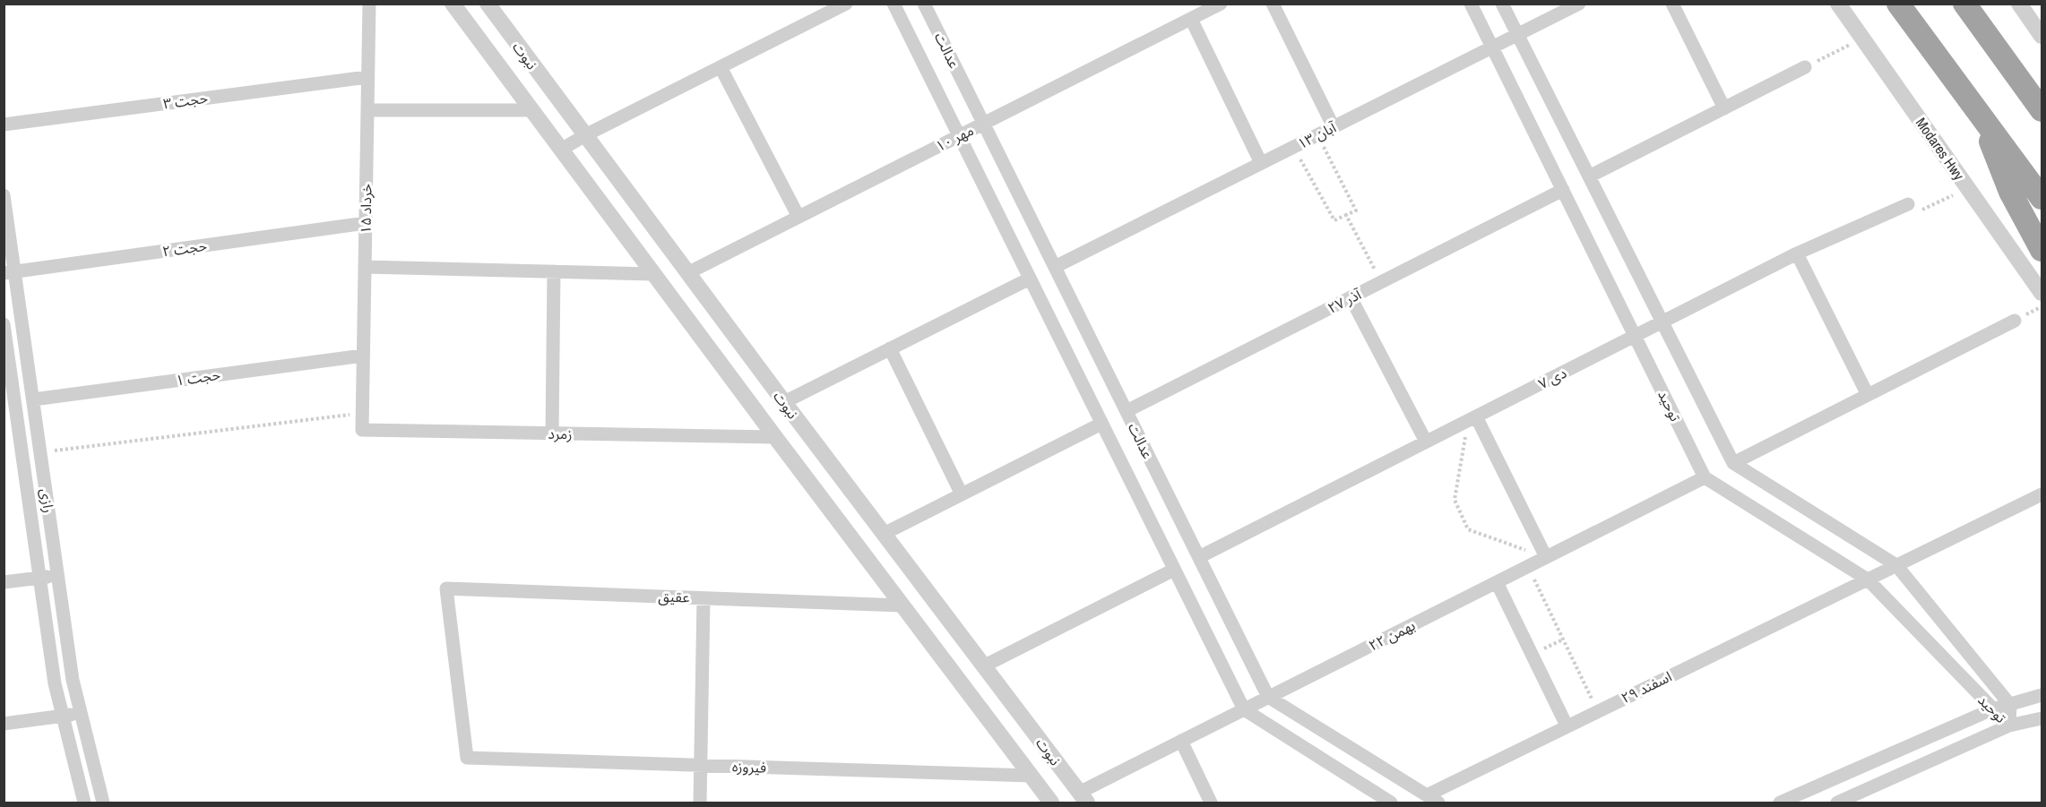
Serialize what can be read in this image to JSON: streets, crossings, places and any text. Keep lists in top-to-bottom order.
{
  "streets": {
    "street": [
      "عدالت",
      "نبوت",
      "حجت ۳",
      "۱۳ آبان",
      "۱۰ مهر",
      "Modares Hwy",
      "۱۵ خرداد",
      "حجت ۲",
      "۲۷ آذر",
      "حجت ۱",
      "۷ دی",
      "توحید",
      "زمرد",
      "رازی",
      "عقیق",
      "۲۲ بهمن",
      "۲۹ اسفند",
      "فیروزه"
    ]
  },
  "crossings": [
    ["عدالت", "۱۳ آبان"],
    ["عدالت", "۱۰ مهر"],
    ["عدالت", "۲۷ آذر"],
    ["عدالت", "۷ دی"],
    ["عدالت", "۲۲ بهمن"],
    ["نبوت", "۱۰ مهر"],
    ["نبوت", "زمرد"],
    ["نبوت", "عقیق"],
    ["نبوت", "۲۲ بهمن"],
    ["نبوت", "فیروزه"],
    ["حجت ۳", "۱۵ خرداد"],
    ["۱۳ آبان", "توحید"],
    ["۱۵ خرداد", "حجت ۲"],
    ["۱۵ خرداد", "حجت ۱"],
    ["۱۵ خرداد", "زمرد"],
    ["حجت ۲", "رازی"],
    ["۲۷ آذر", "توحید"],
    ["حجت ۱", "رازی"],
    ["۷ دی", "توحید"],
    ["توحید", "۲۲ بهمن"],
    ["توحید", "۲۹ اسفند"],
    ["عقیق", "فیروزه"]
  ]
}
